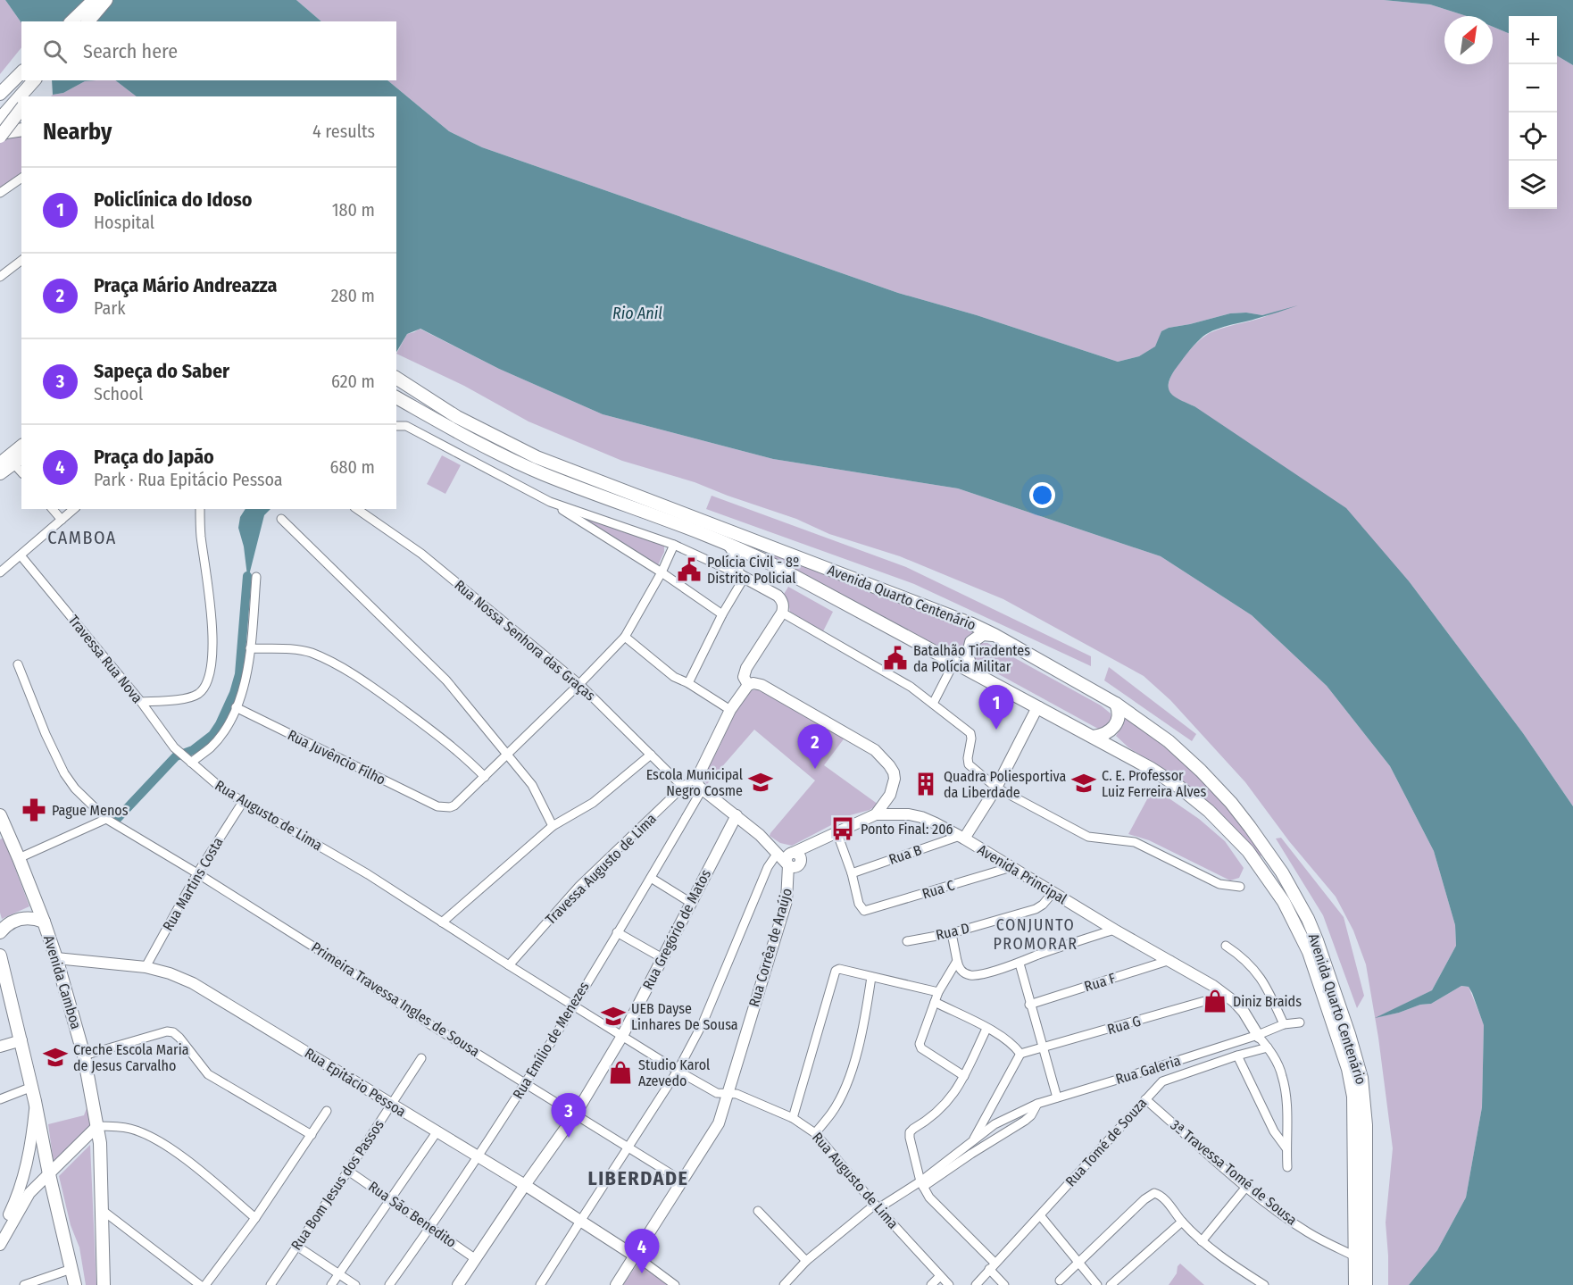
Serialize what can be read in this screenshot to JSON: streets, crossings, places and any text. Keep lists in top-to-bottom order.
{
  "streets": {
    "main road": ["Avenida Quarto Centenário", "Avenida Camboa"],
    "street": [
      "Rua Nossa Senhora das Graças",
      "Travessa Rua Nova",
      "Rua Juvêncio Filho",
      "Rua Augusto de Lima",
      "Rua B",
      "Travessa Augusto de Lima",
      "Avenida Principal",
      "Rua Martins Costa",
      "Rua C",
      "Rua Gregório de Matos",
      "Rua D",
      "Rua Corrêa de Araújo",
      "Rua F",
      "Primeira Travessa Ingles de Sousa",
      "Rua G",
      "Rua Emílio de Menezes",
      "Rua Galeria",
      "Rua Epitácio Pessoa",
      "Rua Tomé de Souza",
      "3ª Travessa Tomé de Sousa",
      "Rua Bom Jesus dos Passos",
      "Rua São Benedito"
    ]
  },
  "crossings": [
    ["Avenida Quarto Centenário", "3ª Travessa Tomé de Sousa"],
    ["Rua Nossa Senhora das Graças", "Travessa Augusto de Lima"],
    ["Travessa Rua Nova", "Rua Augusto de Lima"],
    ["Rua Augusto de Lima", "Travessa Augusto de Lima"],
    ["Rua Augusto de Lima", "Rua Martins Costa"],
    ["Rua Augusto de Lima", "Rua Gregório de Matos"],
    ["Rua Augusto de Lima", "Rua Corrêa de Araújo"],
    ["Rua Augusto de Lima", "Rua Emílio de Menezes"],
    ["Rua Augusto de Lima", "Rua Galeria"],
    ["Rua B", "Avenida Principal"],
    ["Rua B", "Rua C"],
    ["Avenida Principal", "Rua C"],
    ["Avenida Principal", "Rua D"],
    ["Avenida Principal", "Rua F"],
    ["Avenida Principal", "Rua G"],
    ["Avenida Principal", "Rua Galeria"],
    ["Rua Martins Costa", "Primeira Travessa Ingles de Sousa"],
    ["Rua Martins Costa", "Rua Epitácio Pessoa"],
    ["Rua Gregório de Matos", "Primeira Travessa Ingles de Sousa"],
    ["Rua Gregório de Matos", "Rua Epitácio Pessoa"],
    ["Rua Gregório de Matos", "Rua São Benedito"],
    ["Rua Corrêa de Araújo", "Primeira Travessa Ingles de Sousa"],
    ["Rua Corrêa de Araújo", "Rua Epitácio Pessoa"],
    ["Avenida Camboa", "Rua Epitácio Pessoa"],
    ["Primeira Travessa Ingles de Sousa", "Rua Emílio de Menezes"],
    ["Rua Emílio de Menezes", "Rua Epitácio Pessoa"],
    ["Rua Emílio de Menezes", "Rua São Benedito"],
    ["Rua Epitácio Pessoa", "Rua Bom Jesus dos Passos"],
    ["Rua Tomé de Souza", "3ª Travessa Tomé de Sousa"],
    ["Rua Bom Jesus dos Passos", "Rua São Benedito"]
  ],
  "districts": ["CAMBOA", "CONJUNTO PROMORAR", "LIBERDADE"],
  "water": ["Rio Anil"],
  "places": {
    "public building": ["Polícia Civil - 8º Distrito Policial", "Batalhão Tiradentes da Polícia Militar"],
    "school or university": [
      "Escola Municipal Negro Cosme",
      "C. E. Professor Luiz Ferreira Alves",
      "UEB Dayse Linhares De Sousa",
      "Creche Escola Maria de Jesus Carvalho"
    ],
    "building": ["Quadra Poliesportiva da Liberdade"],
    "pharmacy": ["Pague Menos"],
    "bus stop": ["Ponto Final: 206"],
    "shop": ["Diniz Braids", "Studio Karol Azevedo"]
  },
  "north": "top right",
  "page": {
    "map_buttons": ["+", "−"],
    "search": "Search here",
    "heading": ["Nearby", "4 results"],
    "list": [
      {
        "mark": "1",
        "name": "Policlínica do Idoso",
        "note": "Hospital",
        "value": "180 m"
      },
      {
        "mark": "2",
        "name": "Praça Mário Andreazza",
        "note": "Park",
        "value": "280 m"
      },
      {
        "mark": "3",
        "name": "Sapeça do Saber",
        "note": "School",
        "value": "620 m"
      },
      {
        "mark": "4",
        "name": "Praça do Japão",
        "note": "Park · Rua Epitácio Pessoa",
        "value": "680 m"
      }
    ],
    "pins": [
      "1",
      "2",
      "3",
      "4"
    ]
  }
}
